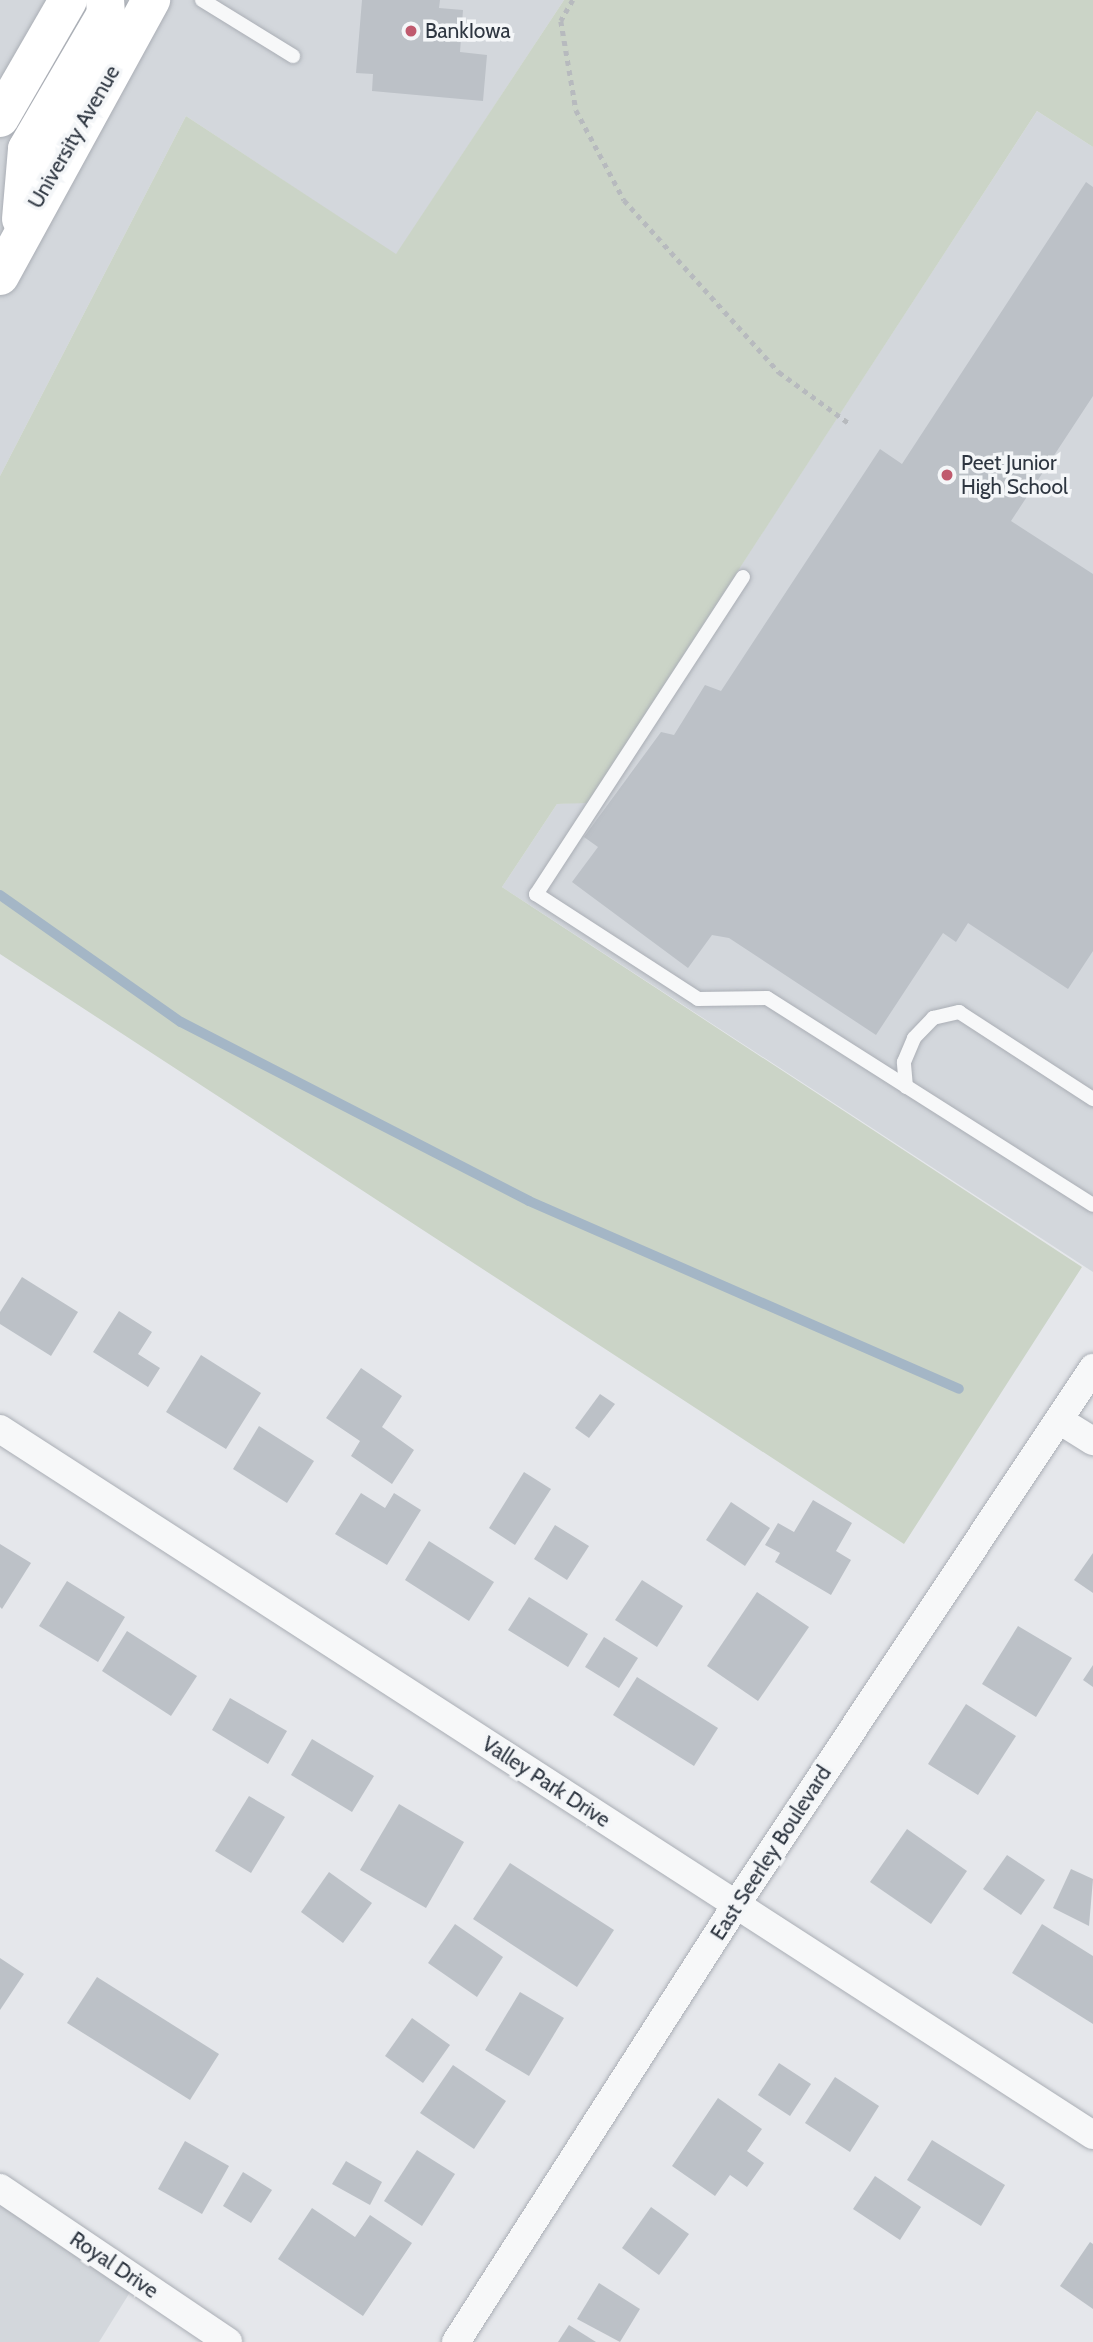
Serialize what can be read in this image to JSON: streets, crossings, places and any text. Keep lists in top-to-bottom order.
{
  "streets": {
    "main road": ["University Avenue"],
    "street": ["Valley Park Drive", "East Seerley Boulevard", "Royal Drive"]
  },
  "crossings": [
    ["Valley Park Drive", "East Seerley Boulevard"]
  ],
  "places": ["BankIowa", "Peet Junior High School"]
}
